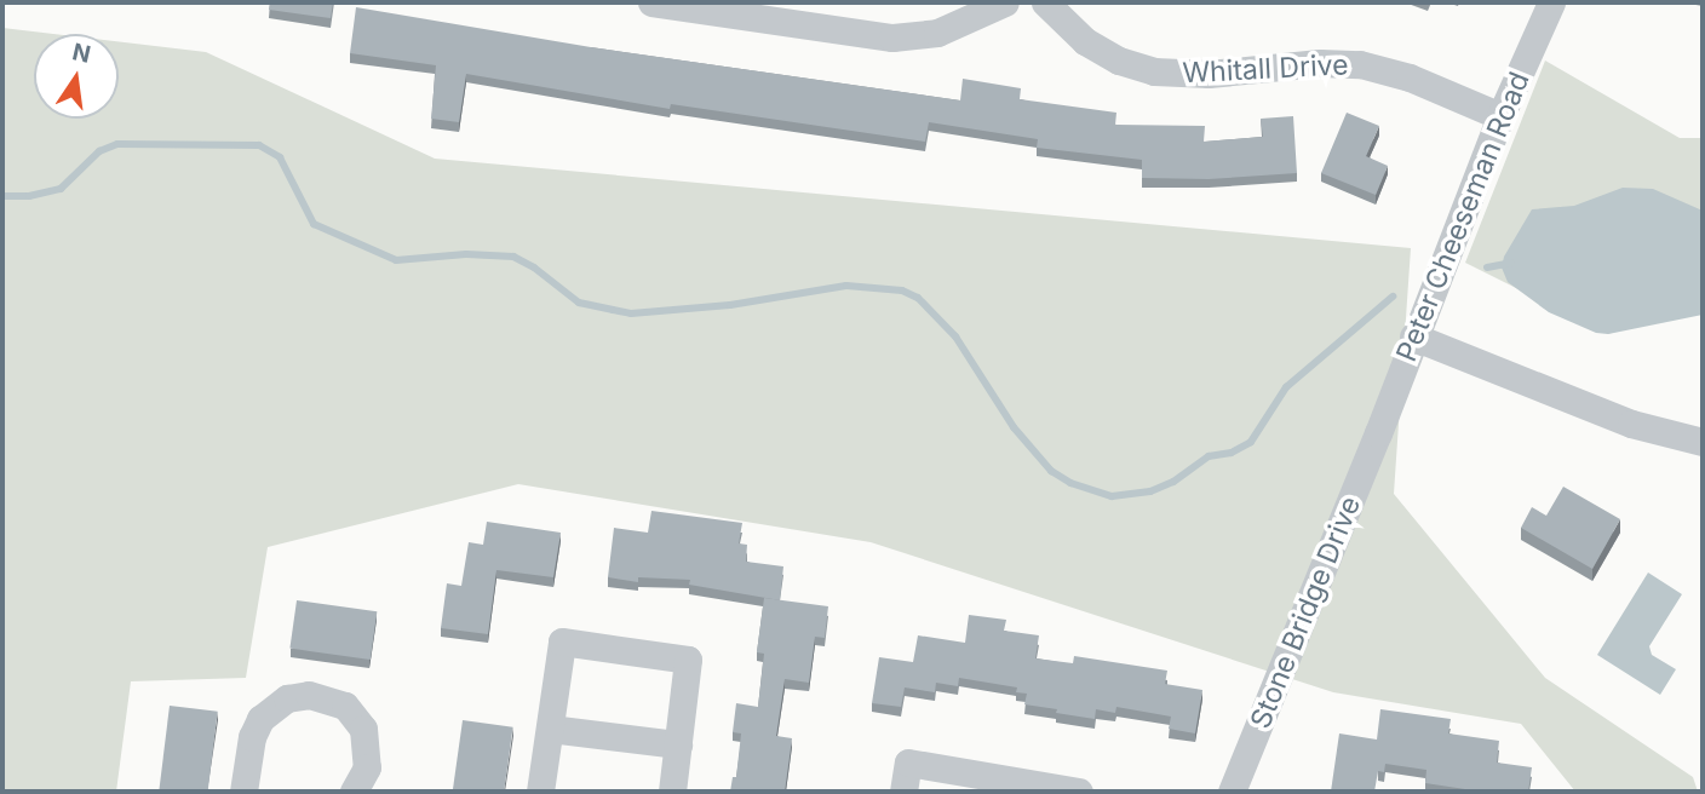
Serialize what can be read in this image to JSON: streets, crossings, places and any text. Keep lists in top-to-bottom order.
{
  "streets": {
    "street": ["Whitall Drive", "Peter Cheeseman Road", "Stone Bridge Drive"]
  },
  "crossings": [
    ["Whitall Drive", "Peter Cheeseman Road"],
    ["Peter Cheeseman Road", "Stone Bridge Drive"]
  ],
  "north": "top"
}
